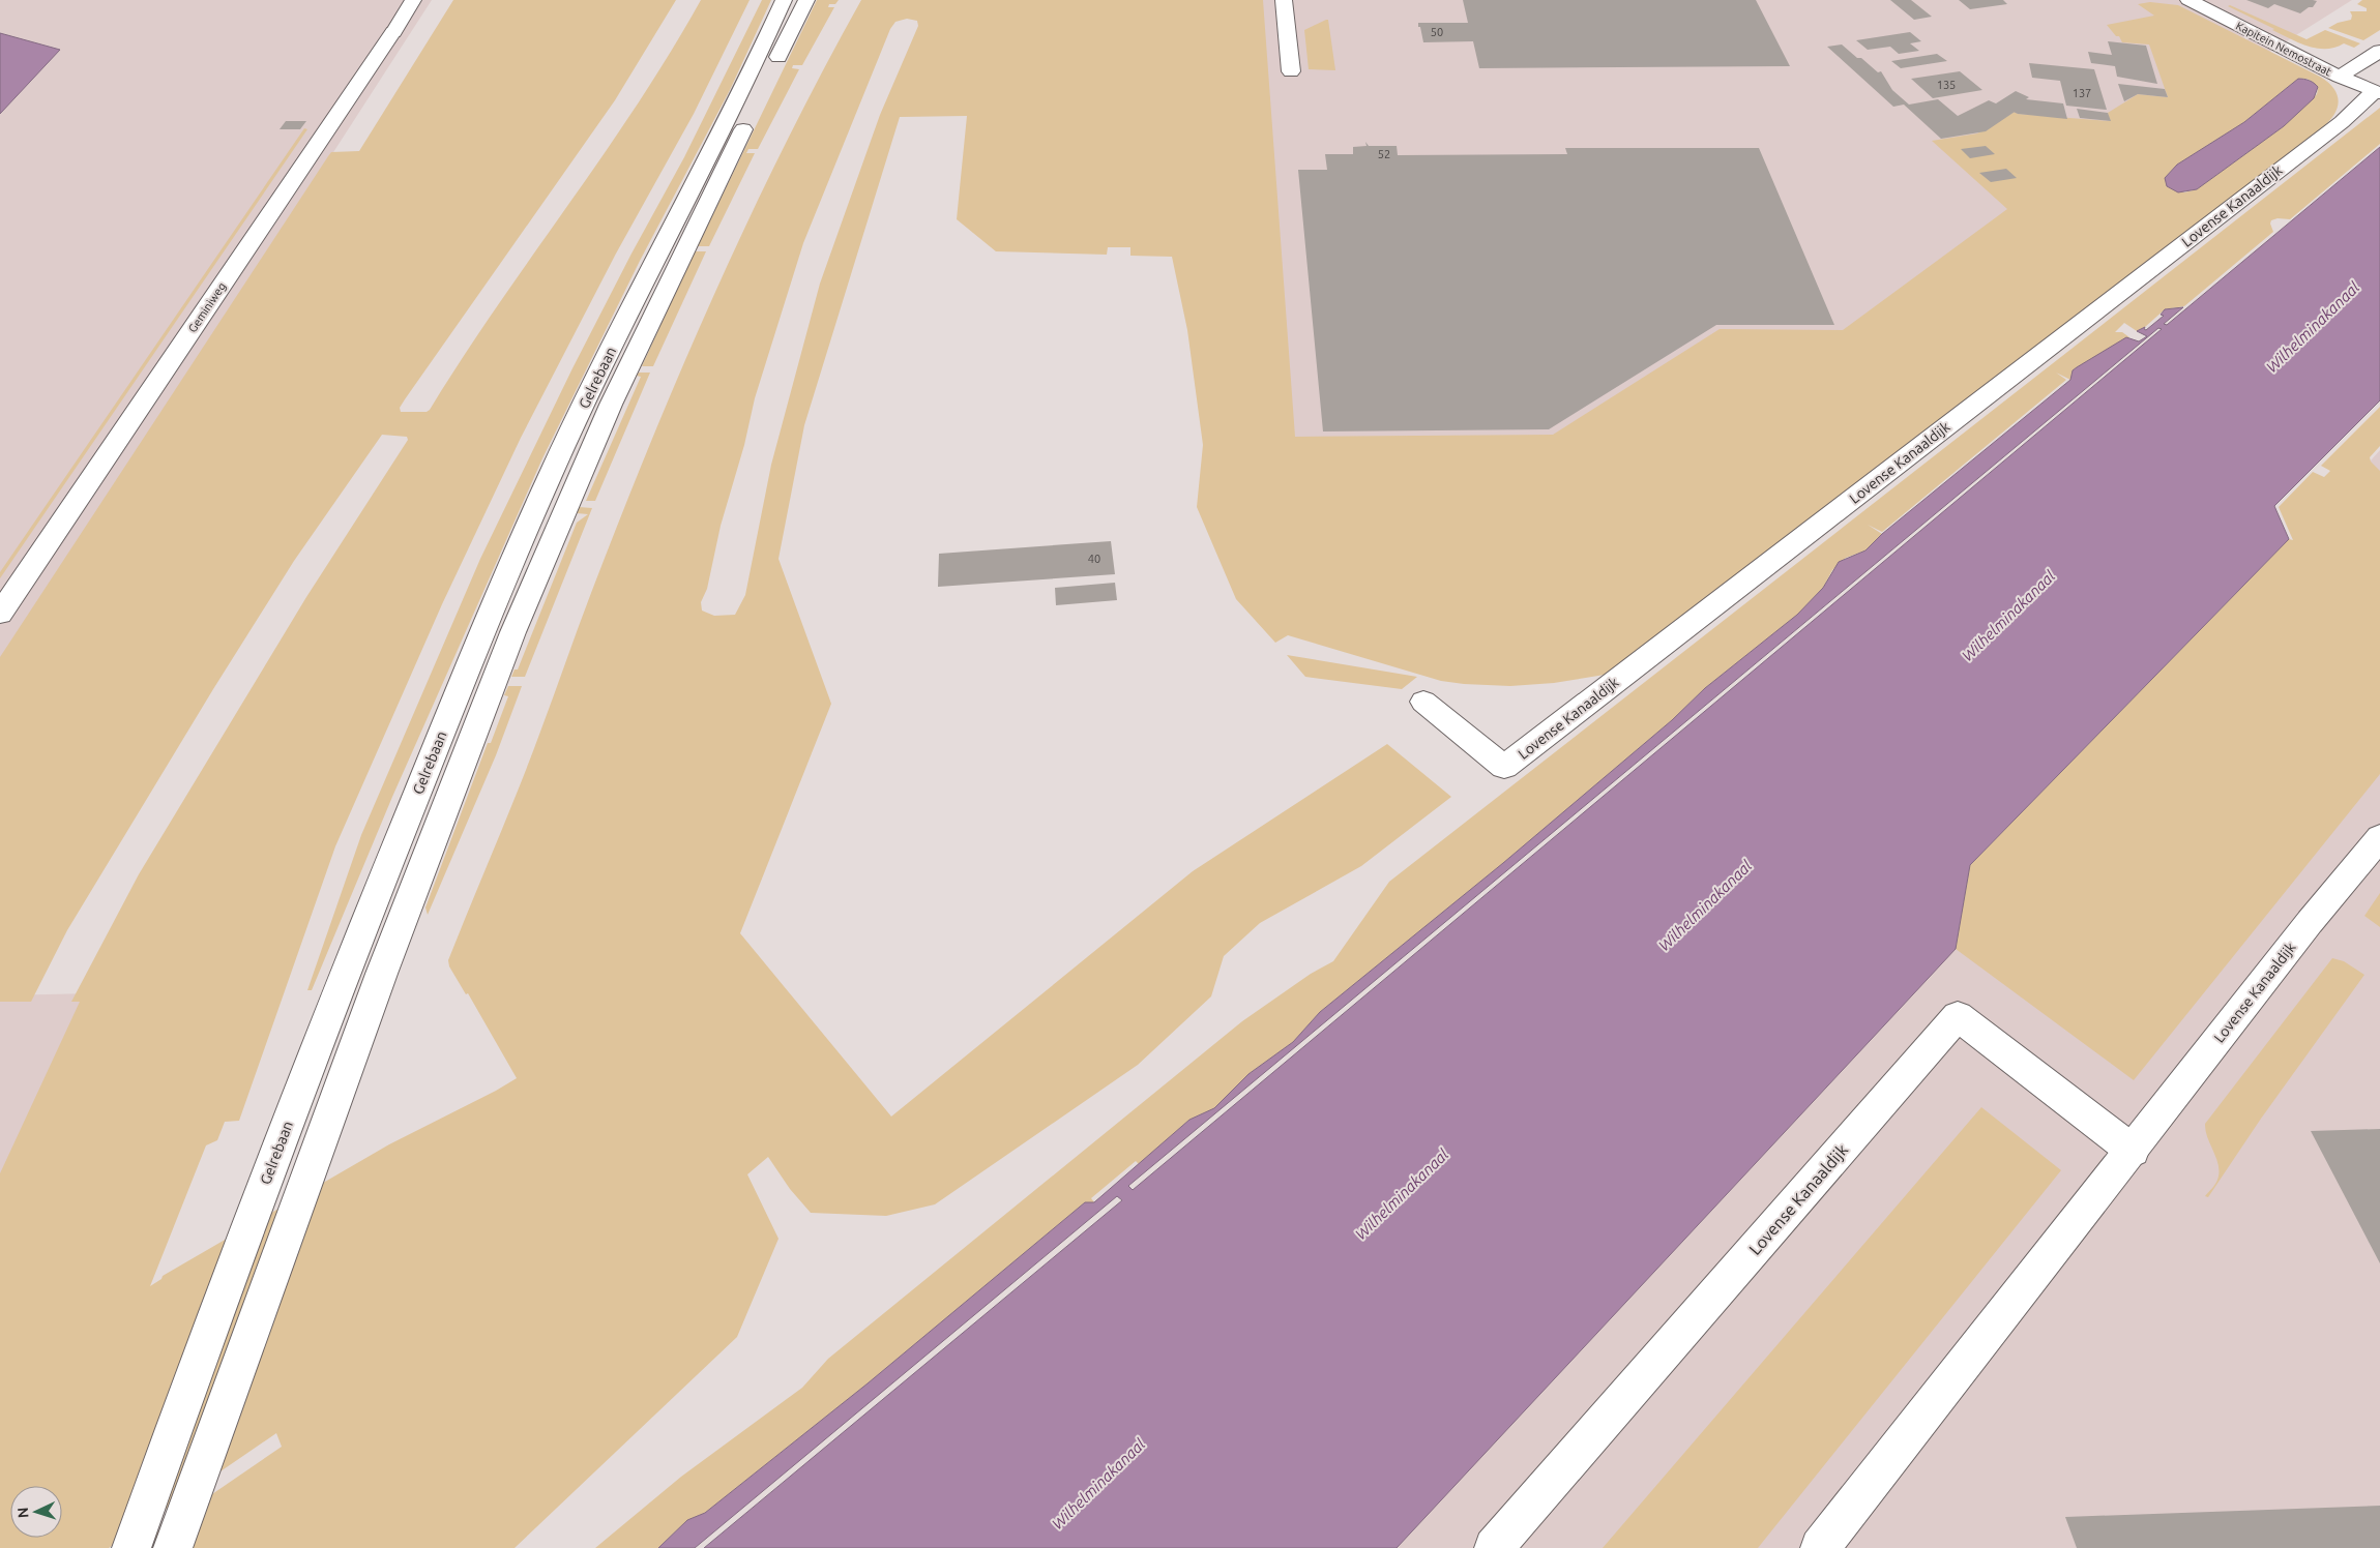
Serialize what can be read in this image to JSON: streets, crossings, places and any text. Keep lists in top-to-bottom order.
{
  "streets": {
    "street": [
      "Kapitein Nemostraat",
      "Lovense Kanaaldijk",
      "Geminiweg",
      "Gelrebaan"
    ]
  },
  "crossings": [
    ["Kapitein Nemostraat", "Lovense Kanaaldijk"]
  ],
  "water": ["Wilhelminakanaal"],
  "house_numbers": [
    "50",
    "135",
    "137",
    "52",
    "40"
  ],
  "north": "left"
}
